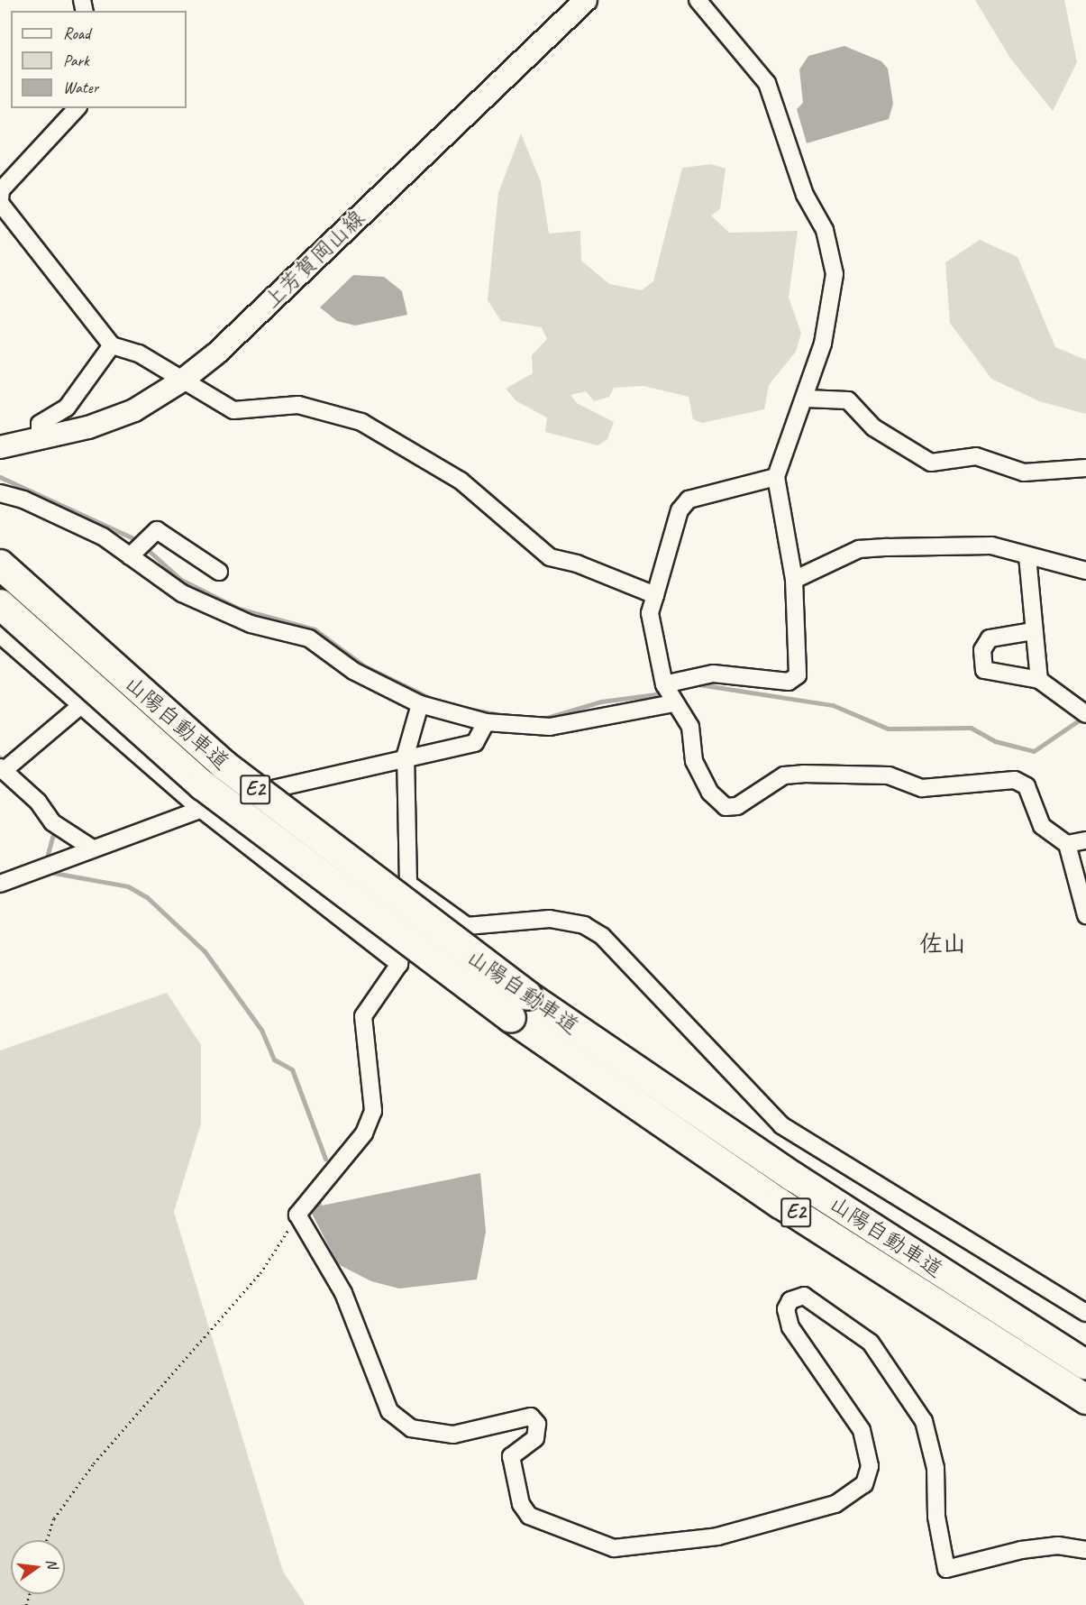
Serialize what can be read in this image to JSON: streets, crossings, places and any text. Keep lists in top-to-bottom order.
{
  "streets": {
    "highway": ["山陽自動車道", "E2"],
    "main road": ["上芳賀岡山線"]
  },
  "districts": ["佐山"],
  "legend": ["Road", "Park", "Water"],
  "north": "right"
}
